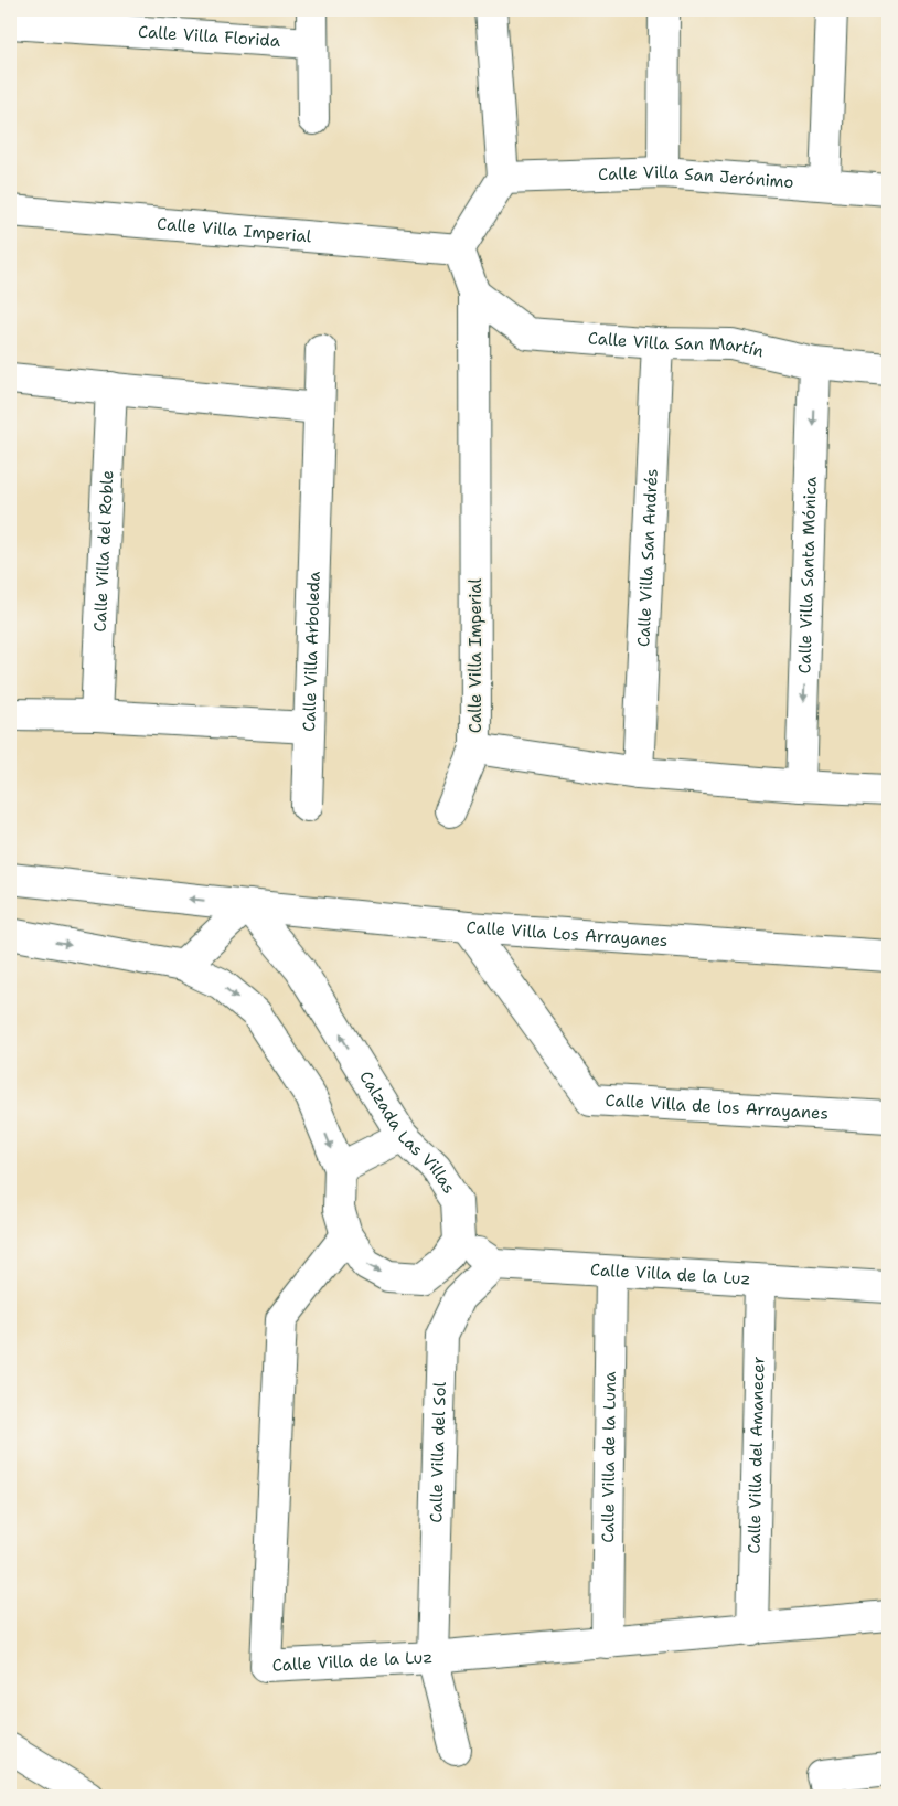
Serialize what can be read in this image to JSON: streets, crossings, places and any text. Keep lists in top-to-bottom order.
{
  "streets": {
    "street": [
      "Calle Villa Florida",
      "Calle Villa San Jerónimo",
      "Calle Villa Imperial",
      "Calle Villa San Martín",
      "Calle Villa del Roble",
      "Calle Villa San Andrés",
      "Calle Villa Santa Mónica",
      "Calle Villa Arboleda",
      "Calle Villa Los Arrayanes",
      "Calle Villa de los Arrayanes",
      "Calzada Las Villas",
      "Calle Villa de la Luz",
      "Calle Villa del Sol",
      "Calle Villa del Amanecer",
      "Calle Villa de la Luna"
    ]
  },
  "crossings": [
    ["Calle Villa Imperial", "Calle Villa San Martín"],
    ["Calle Villa Imperial", "Calle Villa San Andrés"],
    ["Calle Villa Imperial", "Calle Villa Santa Mónica"],
    ["Calle Villa San Martín", "Calle Villa San Andrés"],
    ["Calle Villa San Martín", "Calle Villa Santa Mónica"],
    ["Calle Villa del Roble", "Calle Villa Arboleda"],
    ["Calle Villa Los Arrayanes", "Calle Villa de los Arrayanes"],
    ["Calle Villa Los Arrayanes", "Calzada Las Villas"],
    ["Calzada Las Villas", "Calle Villa de la Luz"],
    ["Calle Villa de la Luz", "Calle Villa del Sol"],
    ["Calle Villa de la Luz", "Calle Villa del Amanecer"],
    ["Calle Villa de la Luz", "Calle Villa de la Luna"]
  ],
  "one_way": ["Calle Villa Santa Mónica"]
}
